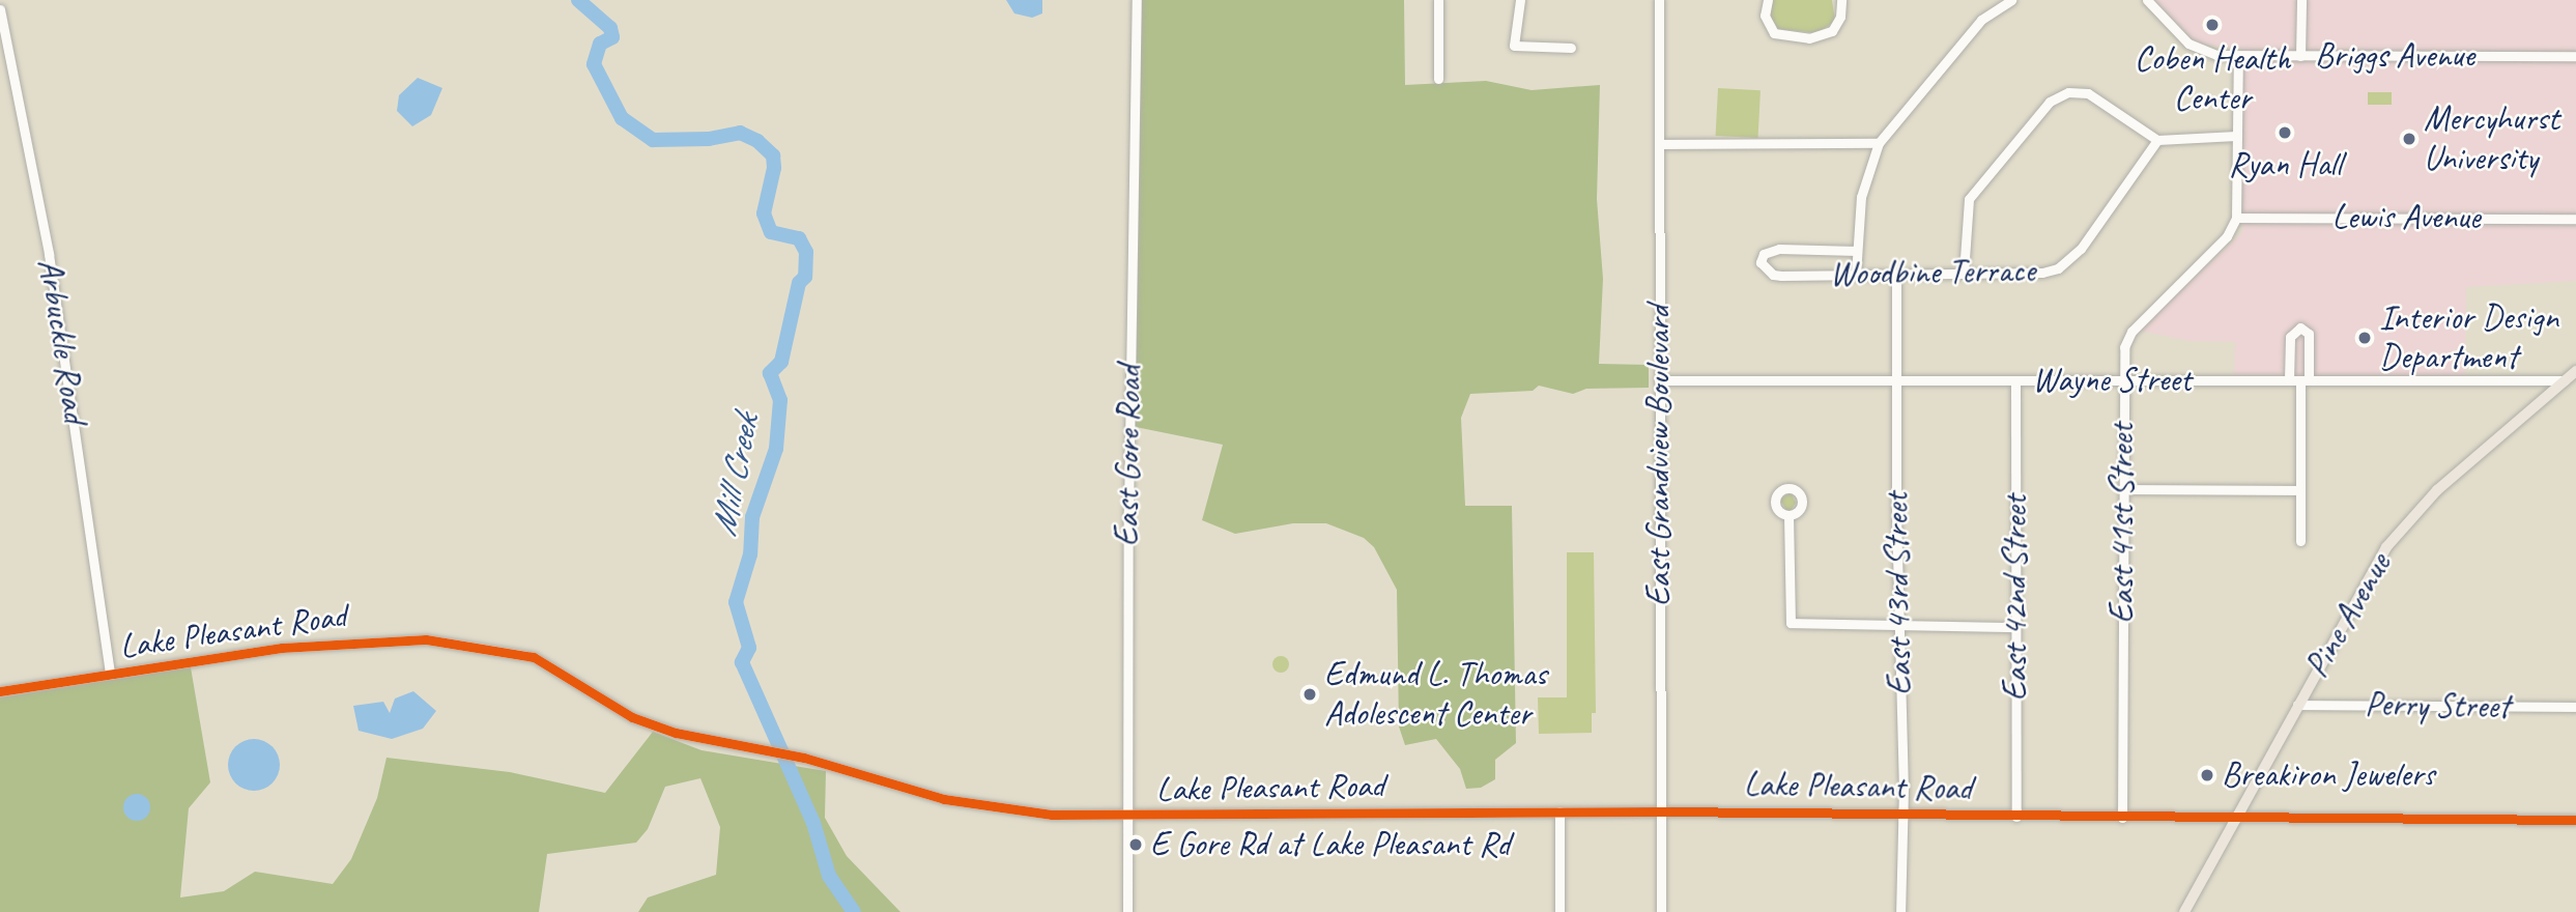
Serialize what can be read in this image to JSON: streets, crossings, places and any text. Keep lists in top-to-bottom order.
{
  "streets": {
    "main road": ["Pine Avenue"],
    "street": [
      "Briggs Avenue",
      "Lewis Avenue",
      "Woodbine Terrace",
      "Arbuckle Road",
      "Wayne Street",
      "East Gore Road",
      "East Grandview Boulevard",
      "East 41st Street",
      "East 43rd Street",
      "East 42nd Street",
      "Lake Pleasant Road",
      "Perry Street"
    ]
  },
  "crossings": [
    ["Lewis Avenue", "East 41st Street"],
    ["Woodbine Terrace", "East 43rd Street"],
    ["Arbuckle Road", "Lake Pleasant Road"],
    ["Wayne Street", "East Grandview Boulevard"],
    ["Wayne Street", "East 41st Street"],
    ["Wayne Street", "East 43rd Street"],
    ["Wayne Street", "East 42nd Street"],
    ["Wayne Street", "Pine Avenue"],
    ["East Gore Road", "Lake Pleasant Road"],
    ["East Grandview Boulevard", "Lake Pleasant Road"],
    ["East 41st Street", "Lake Pleasant Road"],
    ["East 43rd Street", "Lake Pleasant Road"],
    ["East 42nd Street", "Lake Pleasant Road"],
    ["Pine Avenue", "Lake Pleasant Road"],
    ["Pine Avenue", "Perry Street"]
  ],
  "water": ["Mill Creek"],
  "places": [
    "Coben Health Center",
    "Ryan Hall",
    "Mercyhurst University",
    "Interior Design Department",
    "Edmund L. Thomas Adolescent Center",
    "Breakiron Jewelers",
    "E Gore Rd at Lake Pleasant Rd"
  ]
}
